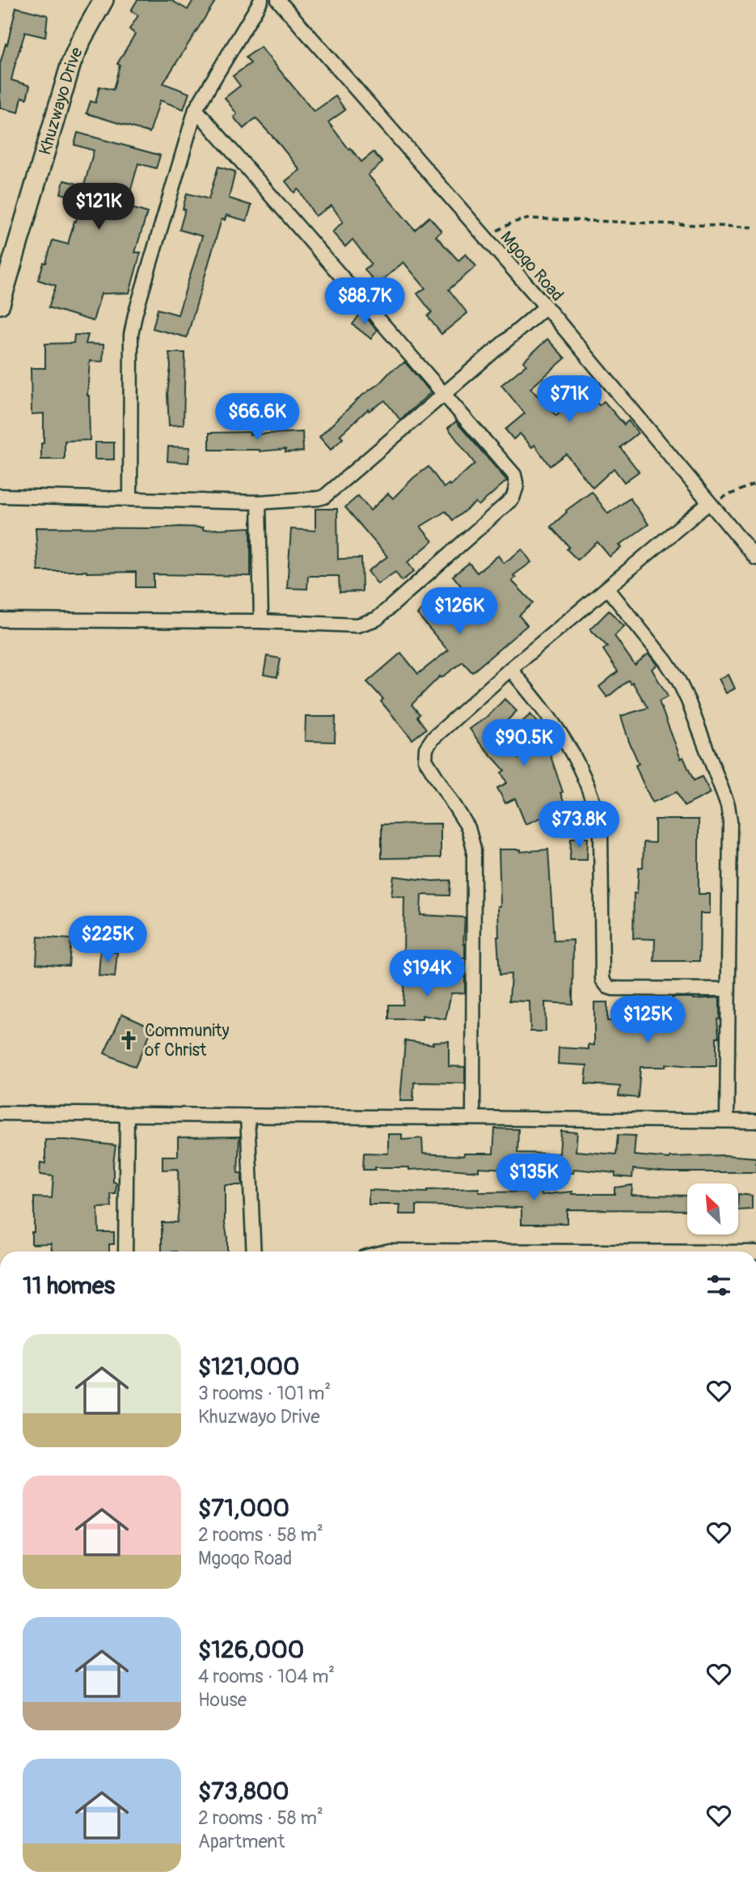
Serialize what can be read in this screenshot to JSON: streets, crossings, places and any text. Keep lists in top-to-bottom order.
{
  "streets": {
    "street": ["Khuzwayo Drive", "Mgoqo Road"]
  },
  "places": {
    "church": ["Community of Christ"]
  },
  "north": "top left",
  "page": {
    "price": [
      "$121K",
      "$88.7K",
      "$71K",
      "$66.6K",
      "$126K",
      "$90.5K",
      "$73.8K",
      "$225K",
      "$194K",
      "$125K",
      "$135K"
    ],
    "heading": "11 homes",
    "list": [
      {
        "name": "$121,000",
        "note": "3 rooms · 101 m² · Khuzwayo Drive"
      },
      {
        "name": "$71,000",
        "note": "2 rooms · 58 m² · Mgoqo Road"
      },
      {
        "name": "$126,000",
        "note": "4 rooms · 104 m² · House"
      },
      {
        "name": "$73,800",
        "note": "2 rooms · 58 m² · Apartment"
      }
    ]
  }
}
